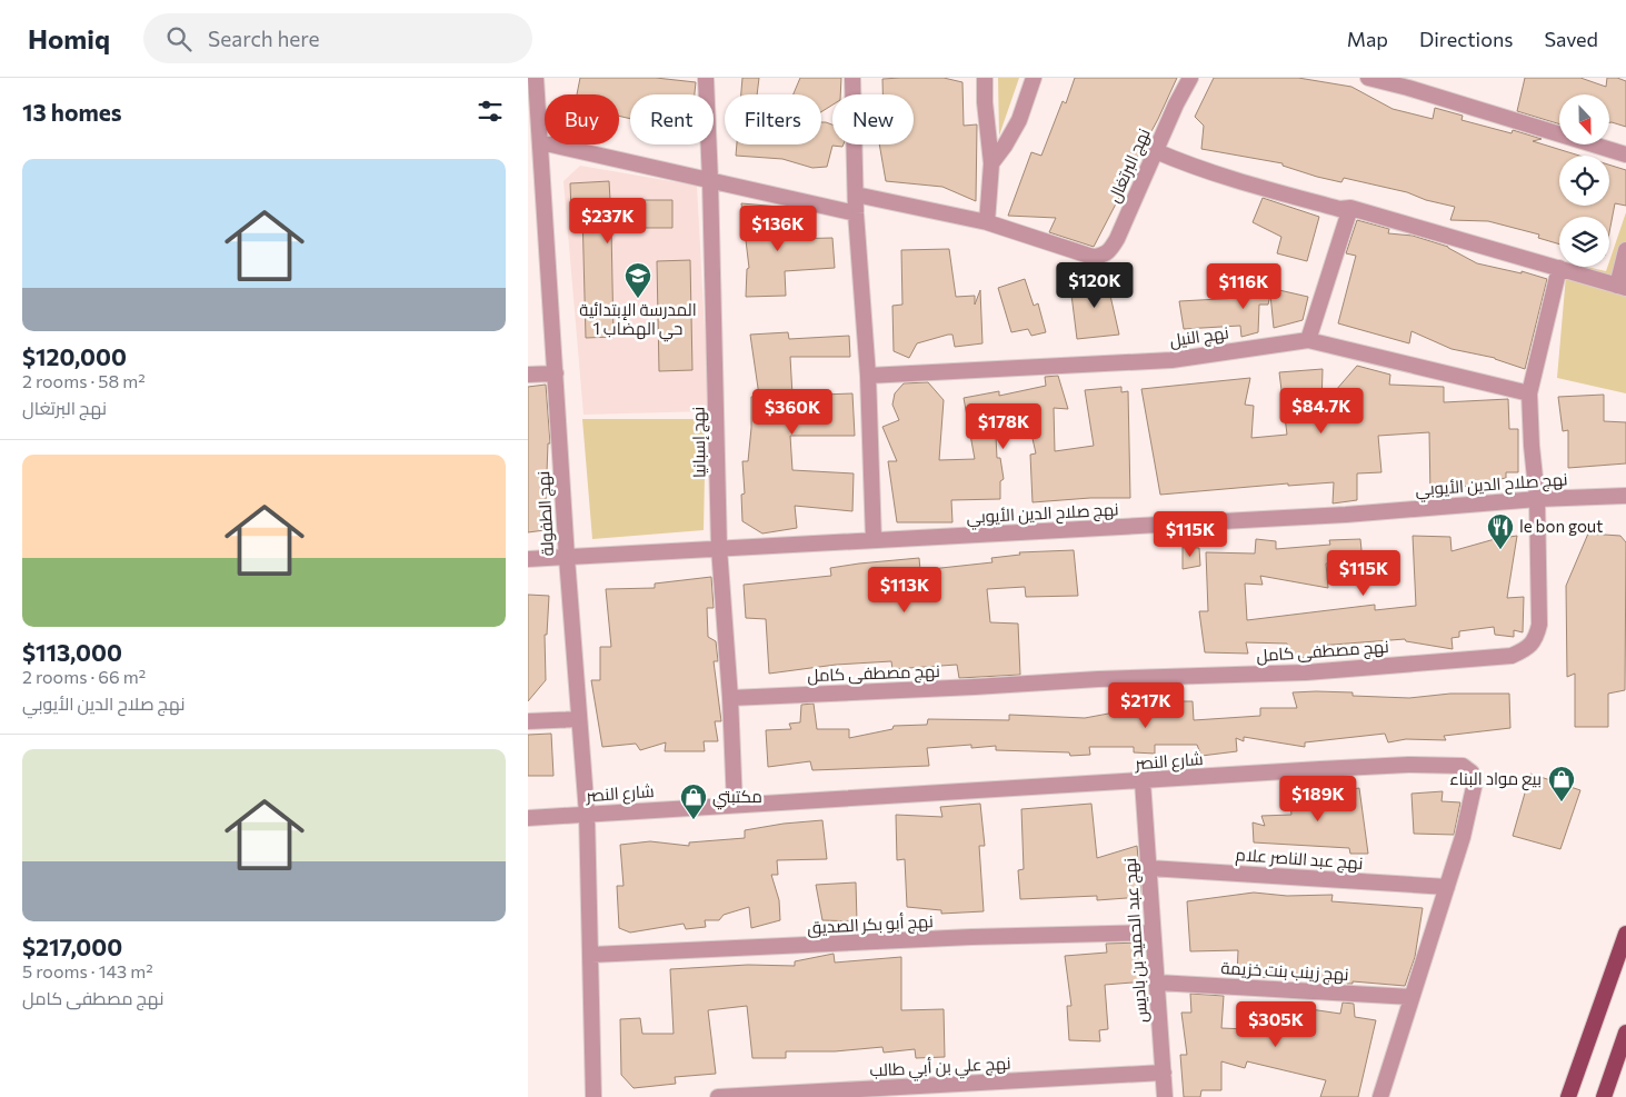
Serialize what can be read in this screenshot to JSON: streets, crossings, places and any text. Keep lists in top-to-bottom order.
{
  "streets": {
    "street": [
      "نهج البرتغال",
      "نهج النيل",
      "نهج إسبانيا",
      "نهج صلاح الدين الأيوبي",
      "نهج الطفولة",
      "نهج مصطفى كامل",
      "شارع النصر",
      "نهج عبد الناصر علام",
      "نهج أبو بكر الصديق",
      "نهج عبد الحميد بن باديس",
      "نهج زينب بنت خزيمة",
      "نهج علي بن أبي طالب"
    ]
  },
  "crossings": [
    ["نهج النيل", "نهج مصطفى كامل"],
    ["نهج إسبانيا", "نهج صلاح الدين الأيوبي"],
    ["نهج إسبانيا", "نهج مصطفى كامل"],
    ["نهج إسبانيا", "شارع النصر"],
    ["نهج صلاح الدين الأيوبي", "نهج الطفولة"],
    ["نهج صلاح الدين الأيوبي", "نهج مصطفى كامل"],
    ["نهج الطفولة", "شارع النصر"],
    ["نهج الطفولة", "نهج أبو بكر الصديق"],
    ["شارع النصر", "نهج عبد الناصر علام"],
    ["شارع النصر", "نهج عبد الحميد بن باديس"],
    ["شارع النصر", "نهج زينب بنت خزيمة"],
    ["نهج عبد الناصر علام", "نهج عبد الحميد بن باديس"],
    ["نهج أبو بكر الصديق", "نهج عبد الحميد بن باديس"],
    ["نهج عبد الحميد بن باديس", "نهج زينب بنت خزيمة"],
    ["نهج عبد الحميد بن باديس", "نهج علي بن أبي طالب"]
  ],
  "places": {
    "school or university": ["المدرسة الإبتدائية حي الهضاب 1"],
    "restaurant": ["le bon gout"],
    "shop": ["بيع مواد البناء", "مكتبتي"]
  },
  "north": "bottom",
  "page": {
    "header": "Homiq",
    "search": "Search here",
    "nav": ["Map", "Directions", "Saved"],
    "heading": "13 homes",
    "chip": [
      "Buy",
      "Rent",
      "Filters",
      "New"
    ],
    "list": [
      {
        "name": "$120,000",
        "note": "2 rooms · 58 m² · نهج البرتغال"
      },
      {
        "name": "$113,000",
        "note": "2 rooms · 66 m² · نهج صلاح الدين الأيوبي"
      },
      {
        "name": "$217,000",
        "note": "5 rooms · 143 m² · نهج مصطفى كامل"
      }
    ],
    "price": [
      "$237K",
      "$136K",
      "$120K",
      "$116K",
      "$84.7K",
      "$360K",
      "$178K",
      "$115K",
      "$115K",
      "$113K",
      "$217K",
      "$189K",
      "$305K"
    ]
  }
}
